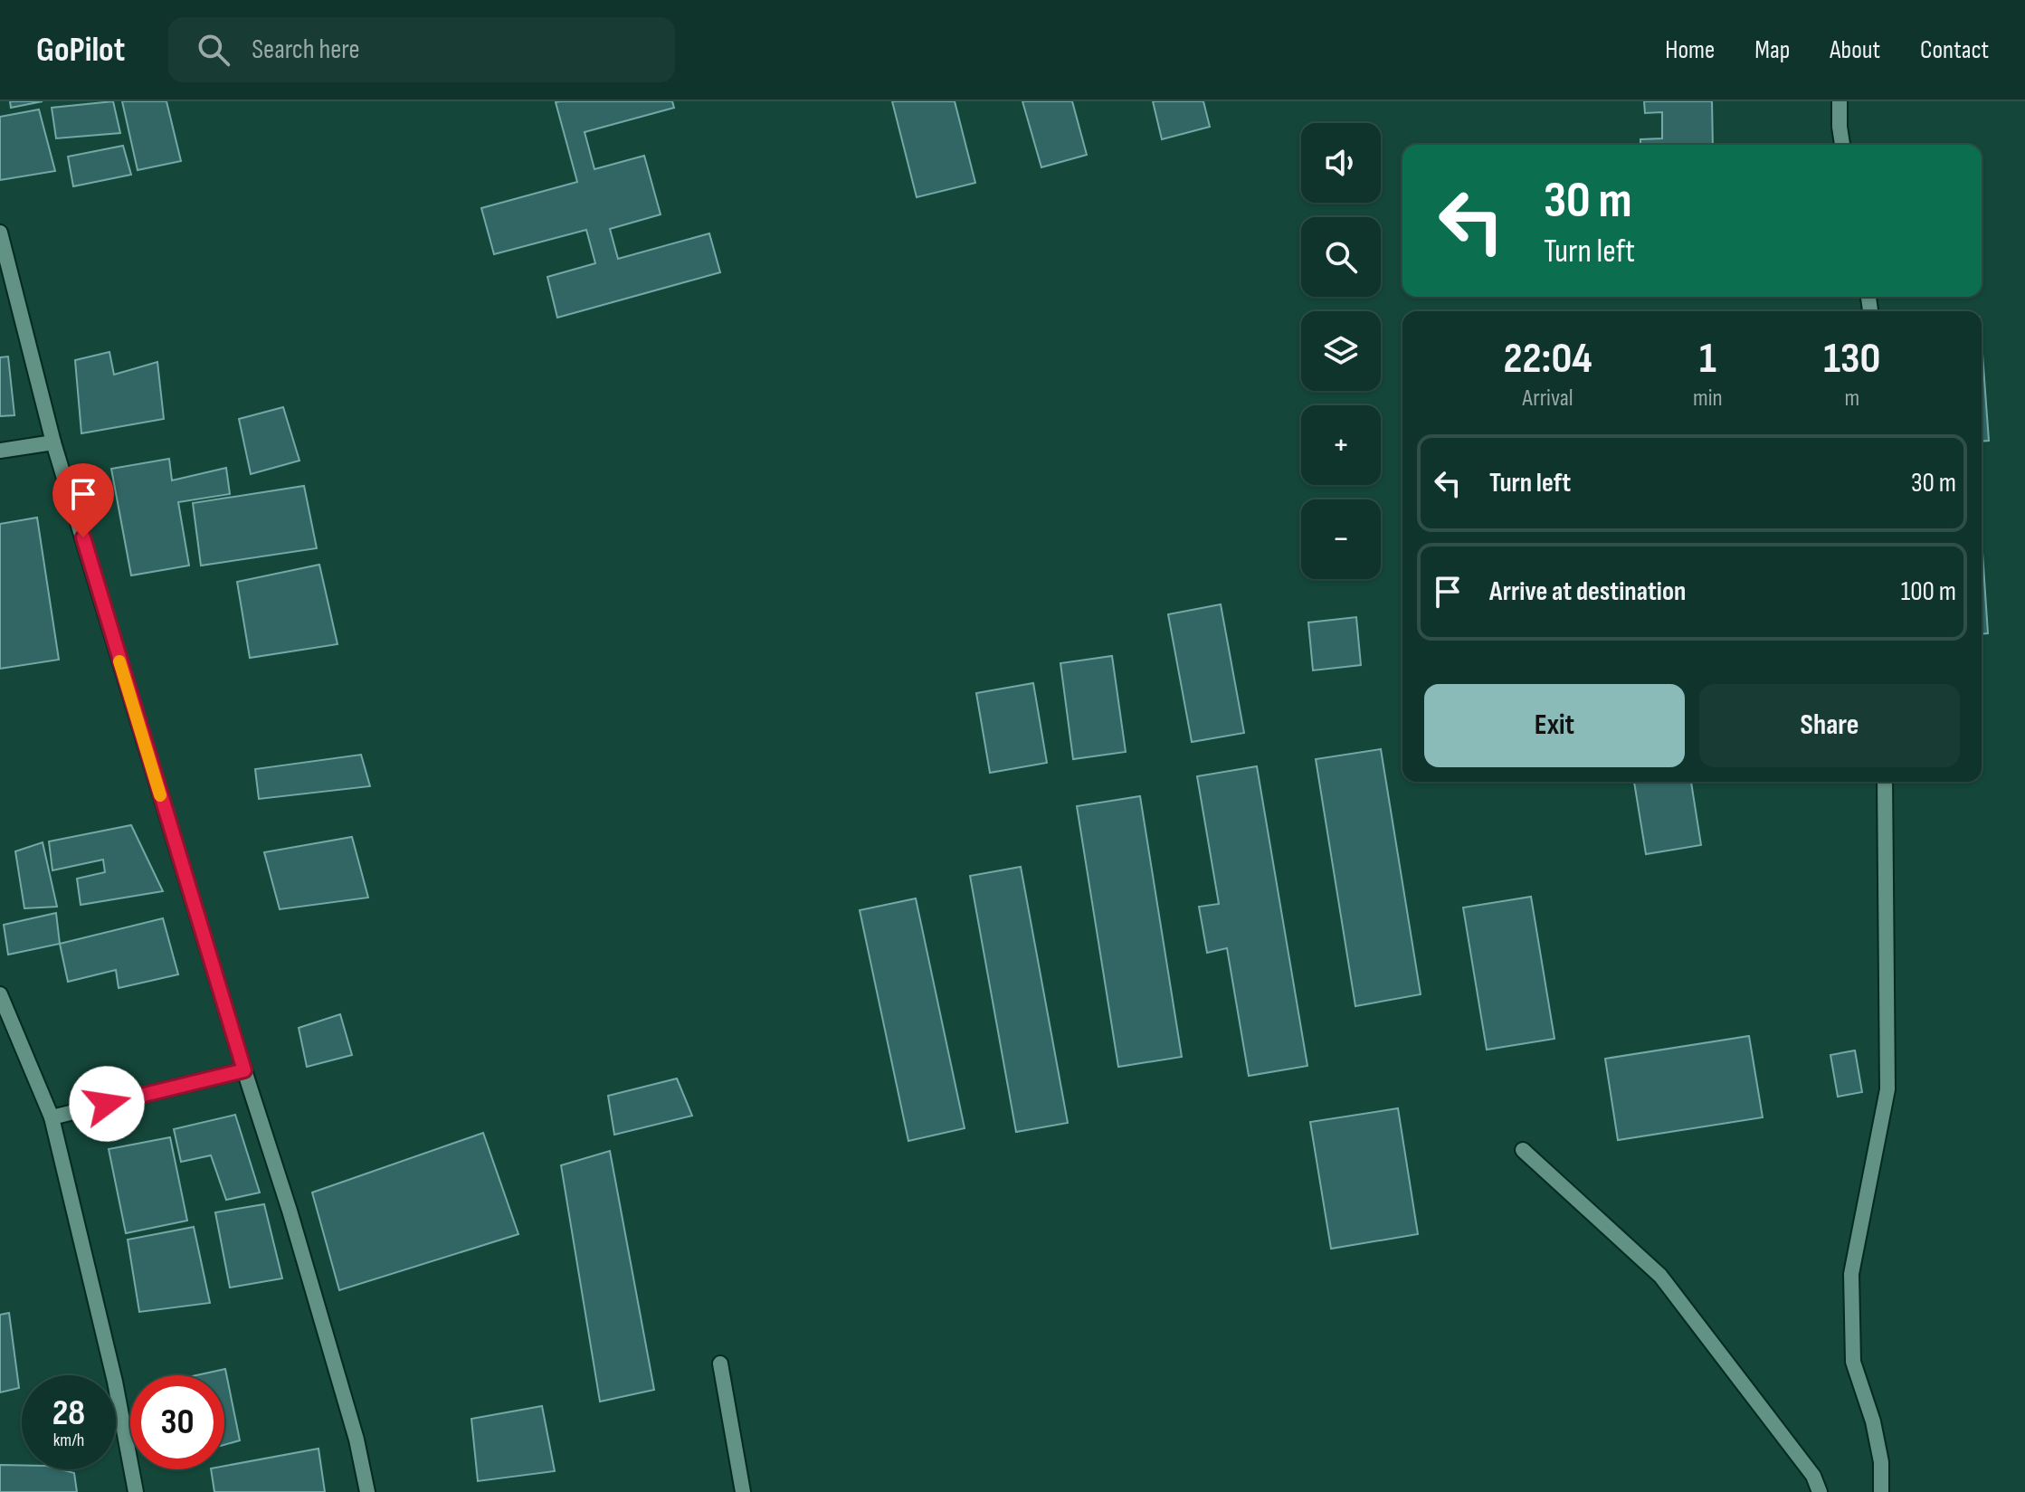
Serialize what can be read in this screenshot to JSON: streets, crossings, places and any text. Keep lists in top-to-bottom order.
{
  "page": {
    "header": "GoPilot",
    "search": "Search here",
    "nav": [
      "Home",
      "Map",
      "About",
      "Contact"
    ],
    "map_buttons": ["+", "−"],
    "turn": ["30 m", "Turn left"],
    "eta": [
      "22:04",
      "Arrival",
      "1",
      "min",
      "130",
      "m"
    ],
    "list": [
      {
        "name": "Turn left",
        "value": "30 m"
      },
      {
        "name": "Arrive at destination",
        "value": "100 m"
      }
    ],
    "buttons": ["Exit", "Share"],
    "speed": "28 km/h",
    "limit": "30"
  }
}
